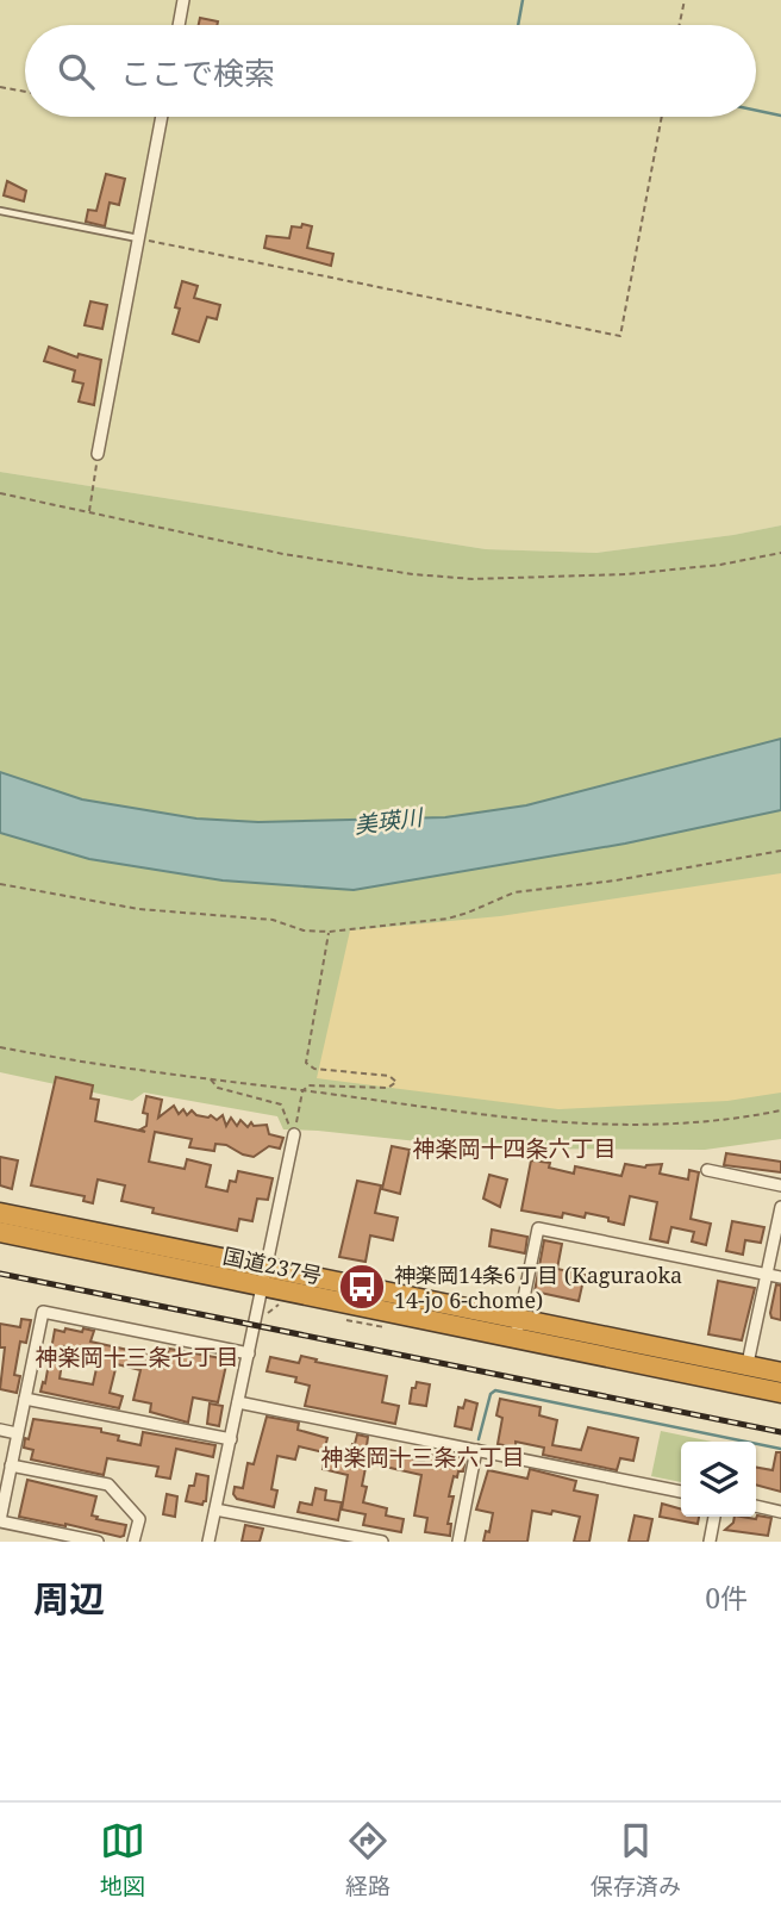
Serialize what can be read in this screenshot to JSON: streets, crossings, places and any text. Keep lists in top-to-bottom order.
{
  "streets": {
    "highway": ["国道237号"]
  },
  "districts": ["神楽岡十四条六丁目", "神楽岡十三条七丁目", "神楽岡十三条六丁目"],
  "water": ["美瑛川"],
  "places": {
    "bus stop": ["神楽岡14条6丁目 (Kaguraoka 14-jo 6-chome)"]
  },
  "page": {
    "search": "ここで検索",
    "heading": ["周辺", "0件"],
    "nav": ["地図", "経路", "保存済み"]
  }
}
